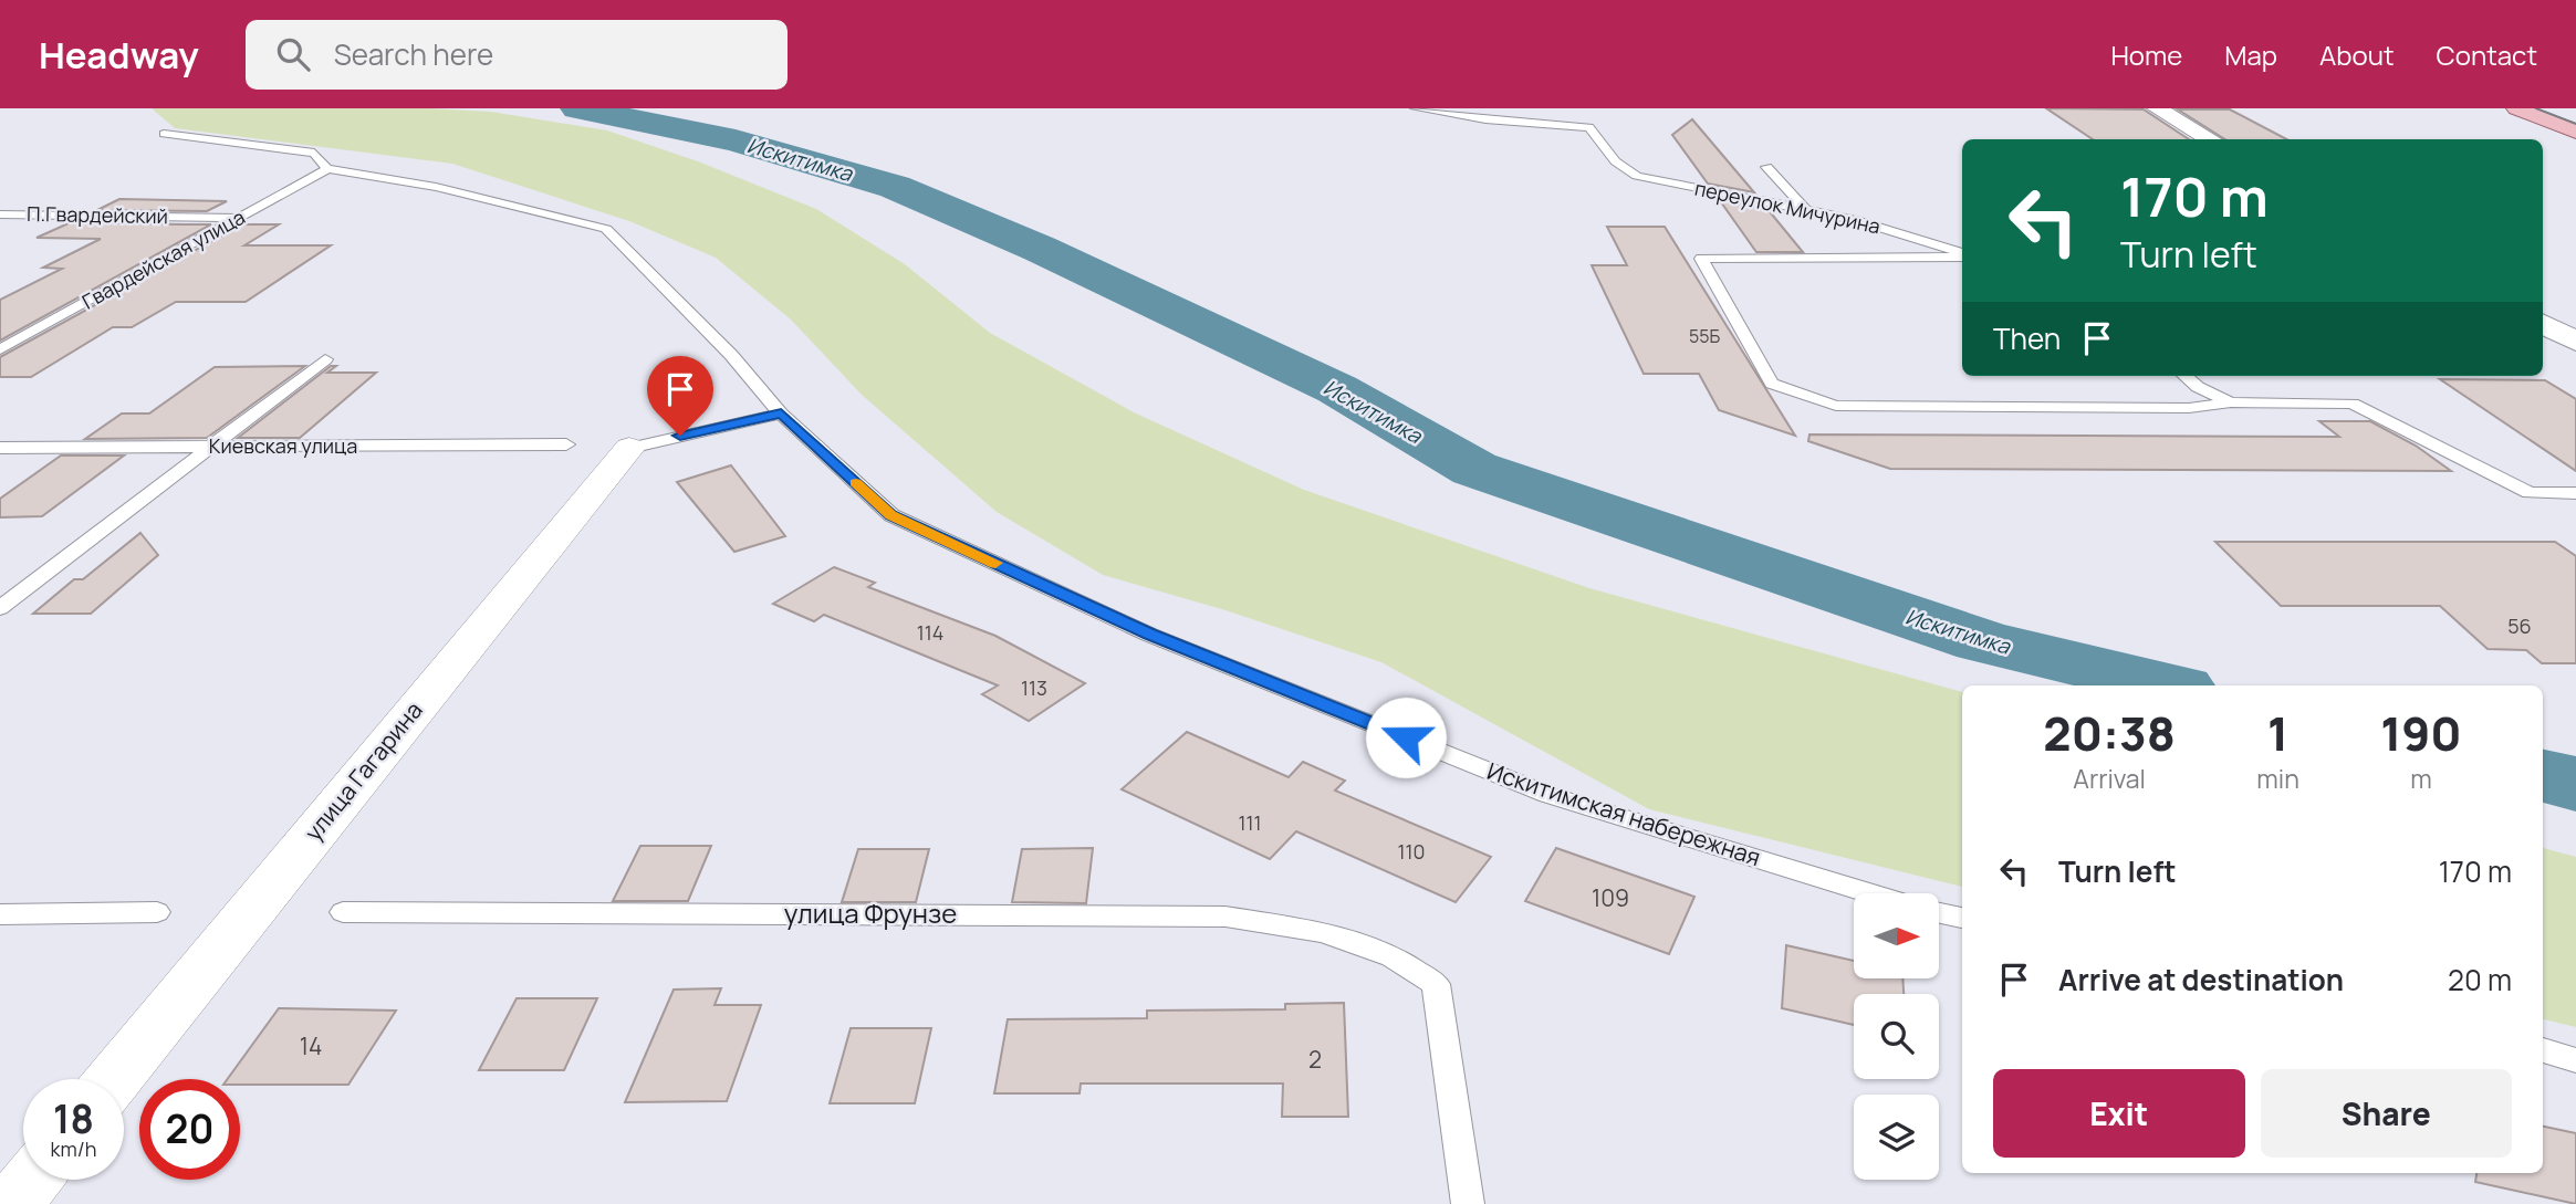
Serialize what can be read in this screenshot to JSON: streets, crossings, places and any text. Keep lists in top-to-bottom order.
{
  "streets": {
    "street": ["улица Гагарина"],
    "lane": [
      "переулок Мичурина",
      "П.Гвардейский",
      "Гвардейская улица",
      "Киевская улица",
      "Искитимская набережная",
      "улица Фрунзе"
    ]
  },
  "crossings": [
    ["П.Гвардейский", "Гвардейская улица"],
    ["Гвардейская улица", "Искитимская набережная"]
  ],
  "water": ["Искитимка"],
  "house_numbers": [
    "55Б",
    "56",
    "114",
    "113",
    "111",
    "110",
    "109",
    "14",
    "2"
  ],
  "north": "right",
  "page": {
    "header": "Headway",
    "search": "Search here",
    "nav": [
      "Home",
      "Map",
      "About",
      "Contact"
    ],
    "turn": ["170 m", "Turn left"],
    "then": "Then",
    "eta": [
      "20:38",
      "Arrival",
      "1",
      "min",
      "190",
      "m"
    ],
    "list": [
      {
        "name": "Turn left",
        "value": "170 m"
      },
      {
        "name": "Arrive at destination",
        "value": "20 m"
      }
    ],
    "buttons": ["Exit", "Share"],
    "speed": "18 km/h",
    "limit": "20"
  }
}
